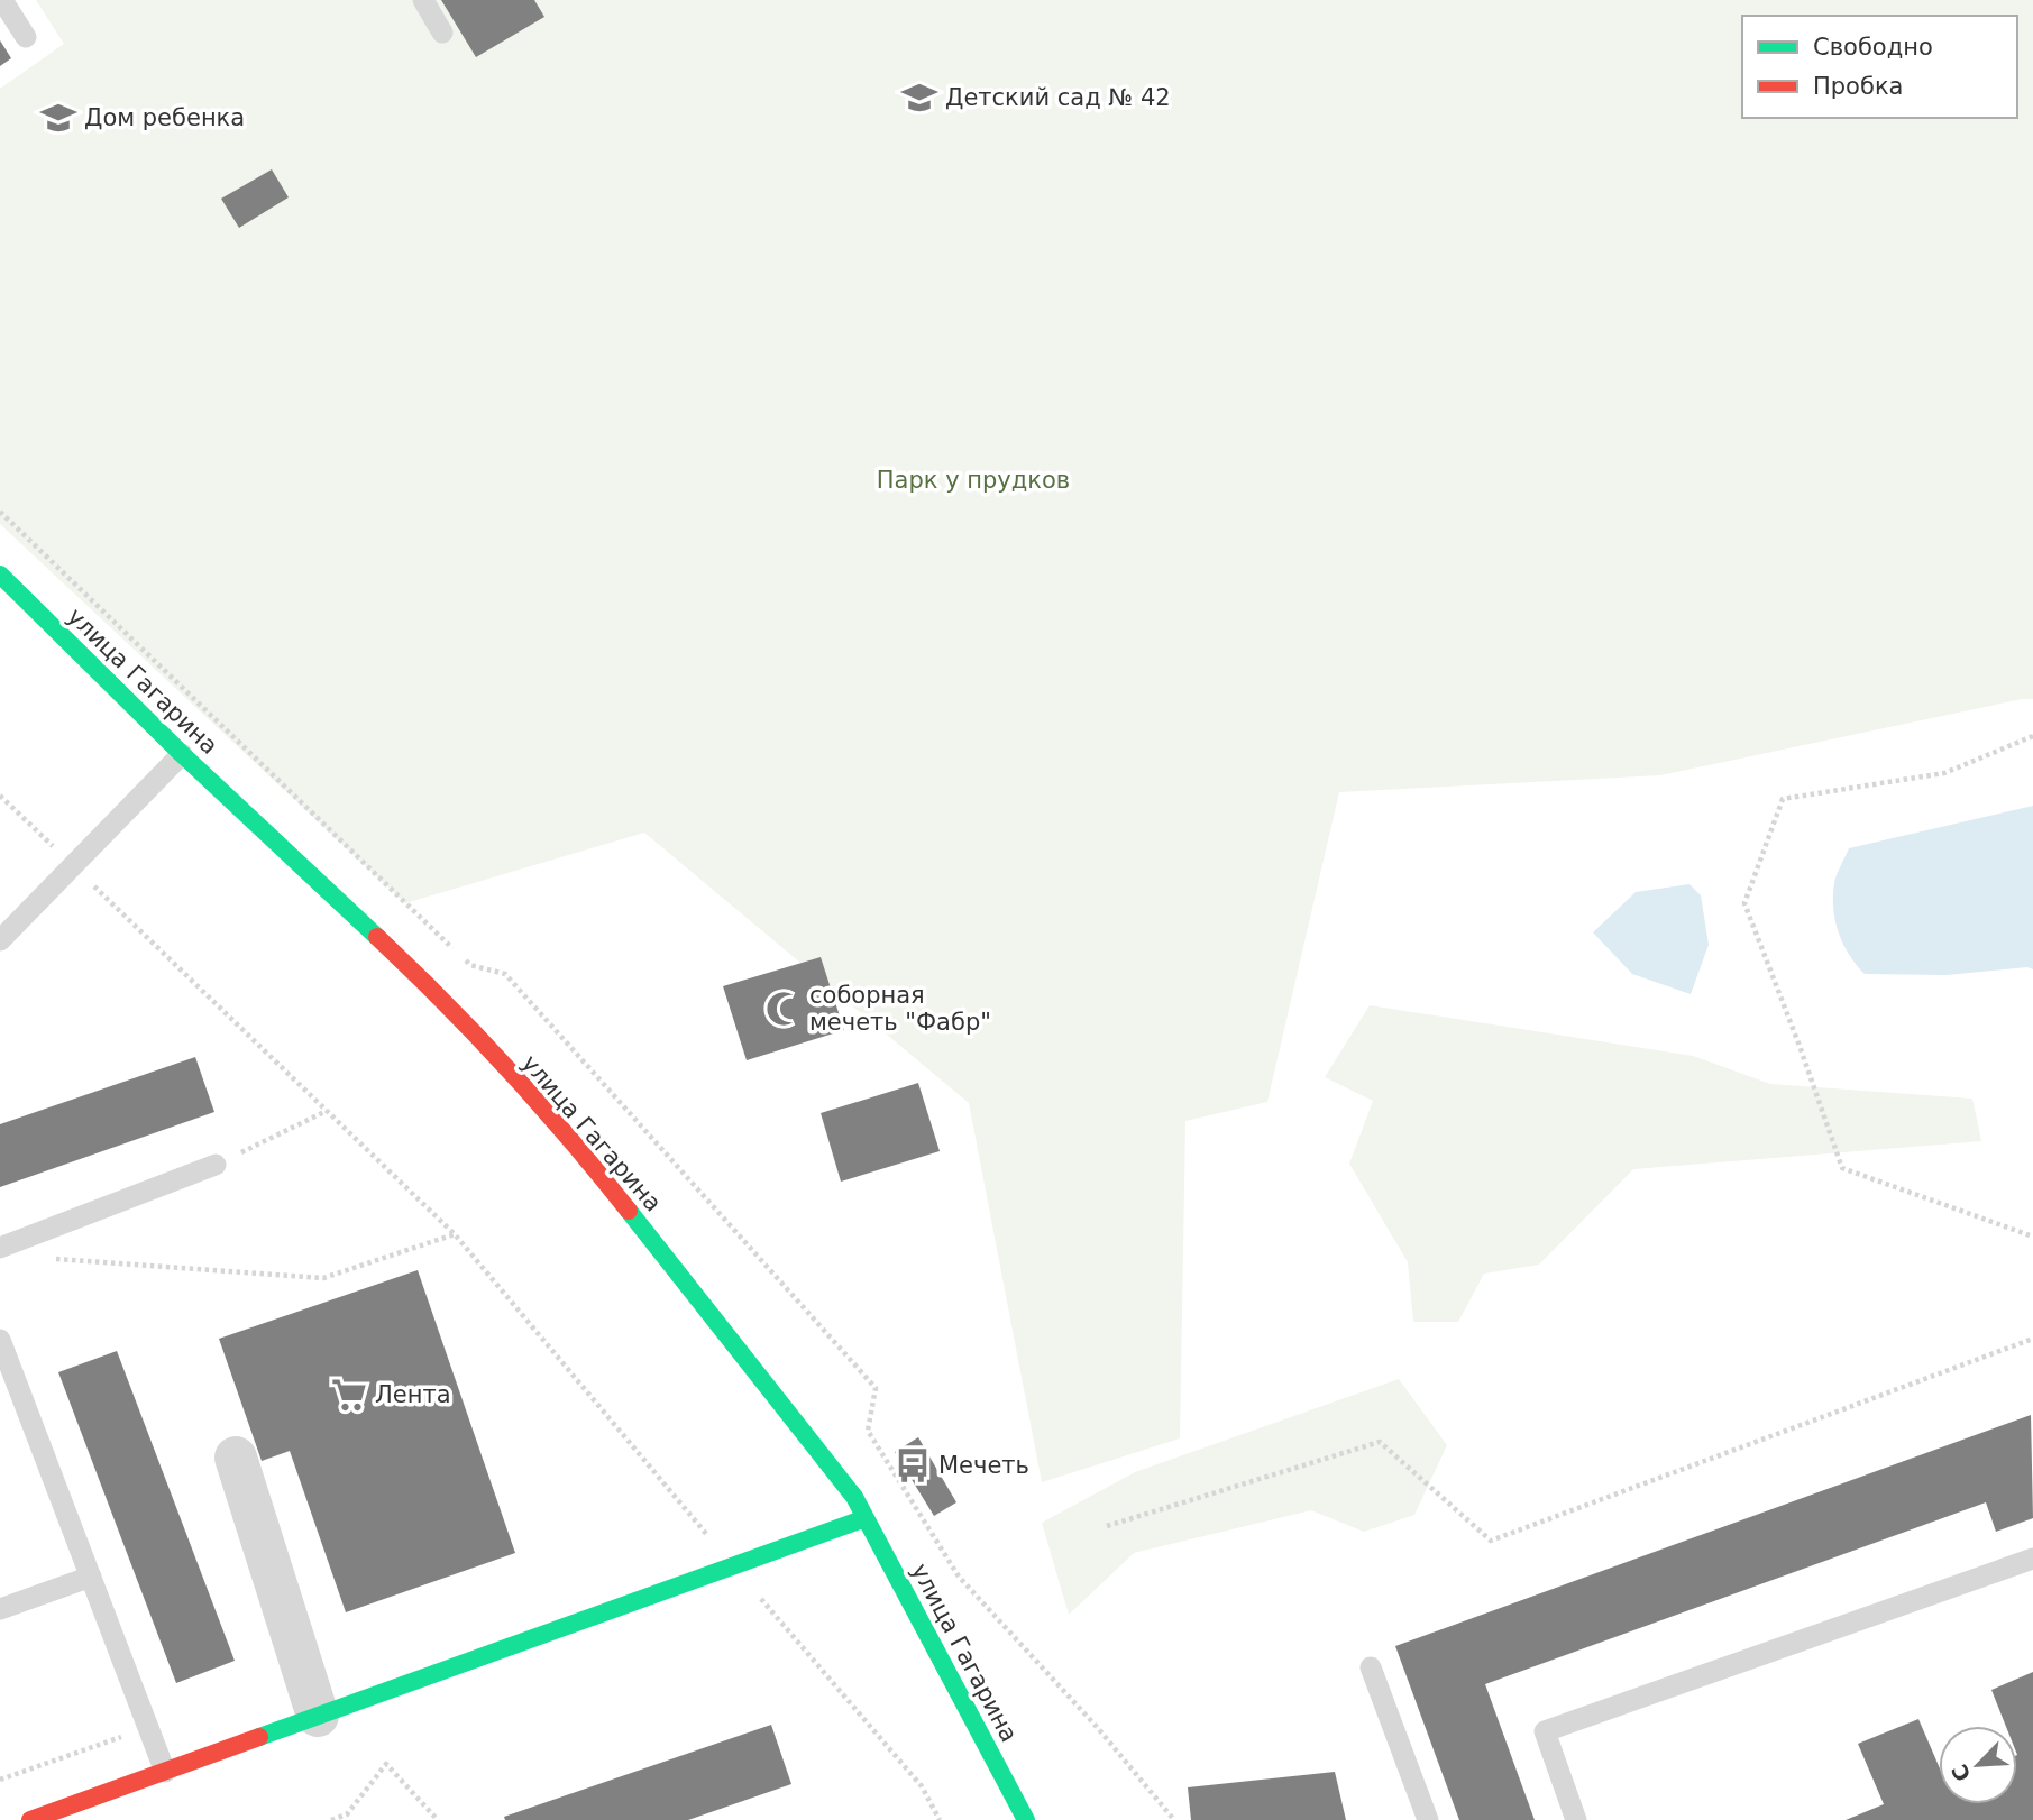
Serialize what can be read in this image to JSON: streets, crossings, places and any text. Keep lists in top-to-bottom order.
{
  "streets": {
    "street": ["улица Гагарина"]
  },
  "parks": ["Парк у прудков"],
  "places": {
    "school or university": ["Детский сад № 42", "Дом ребенка"],
    "mosque": ["соборная мечеть \"Фабр\""],
    "supermarket": ["Лента"],
    "bus stop": ["Мечеть"]
  },
  "legend": ["Свободно", "Пробка"],
  "north": "bottom left"
}
